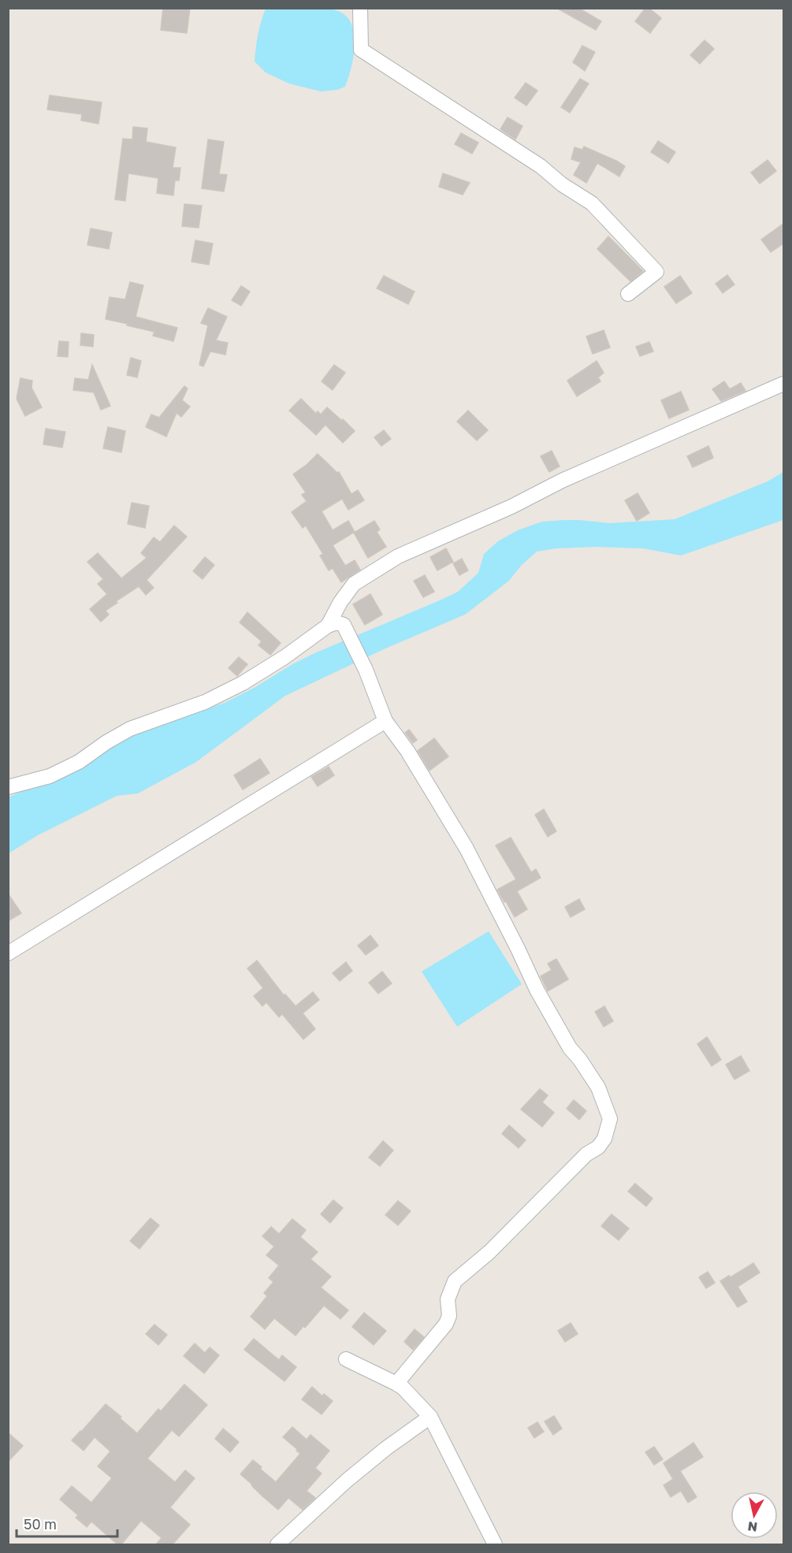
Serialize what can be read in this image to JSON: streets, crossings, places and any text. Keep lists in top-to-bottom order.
{
  "scale_bar": "50 m",
  "north": "bottom"
}
